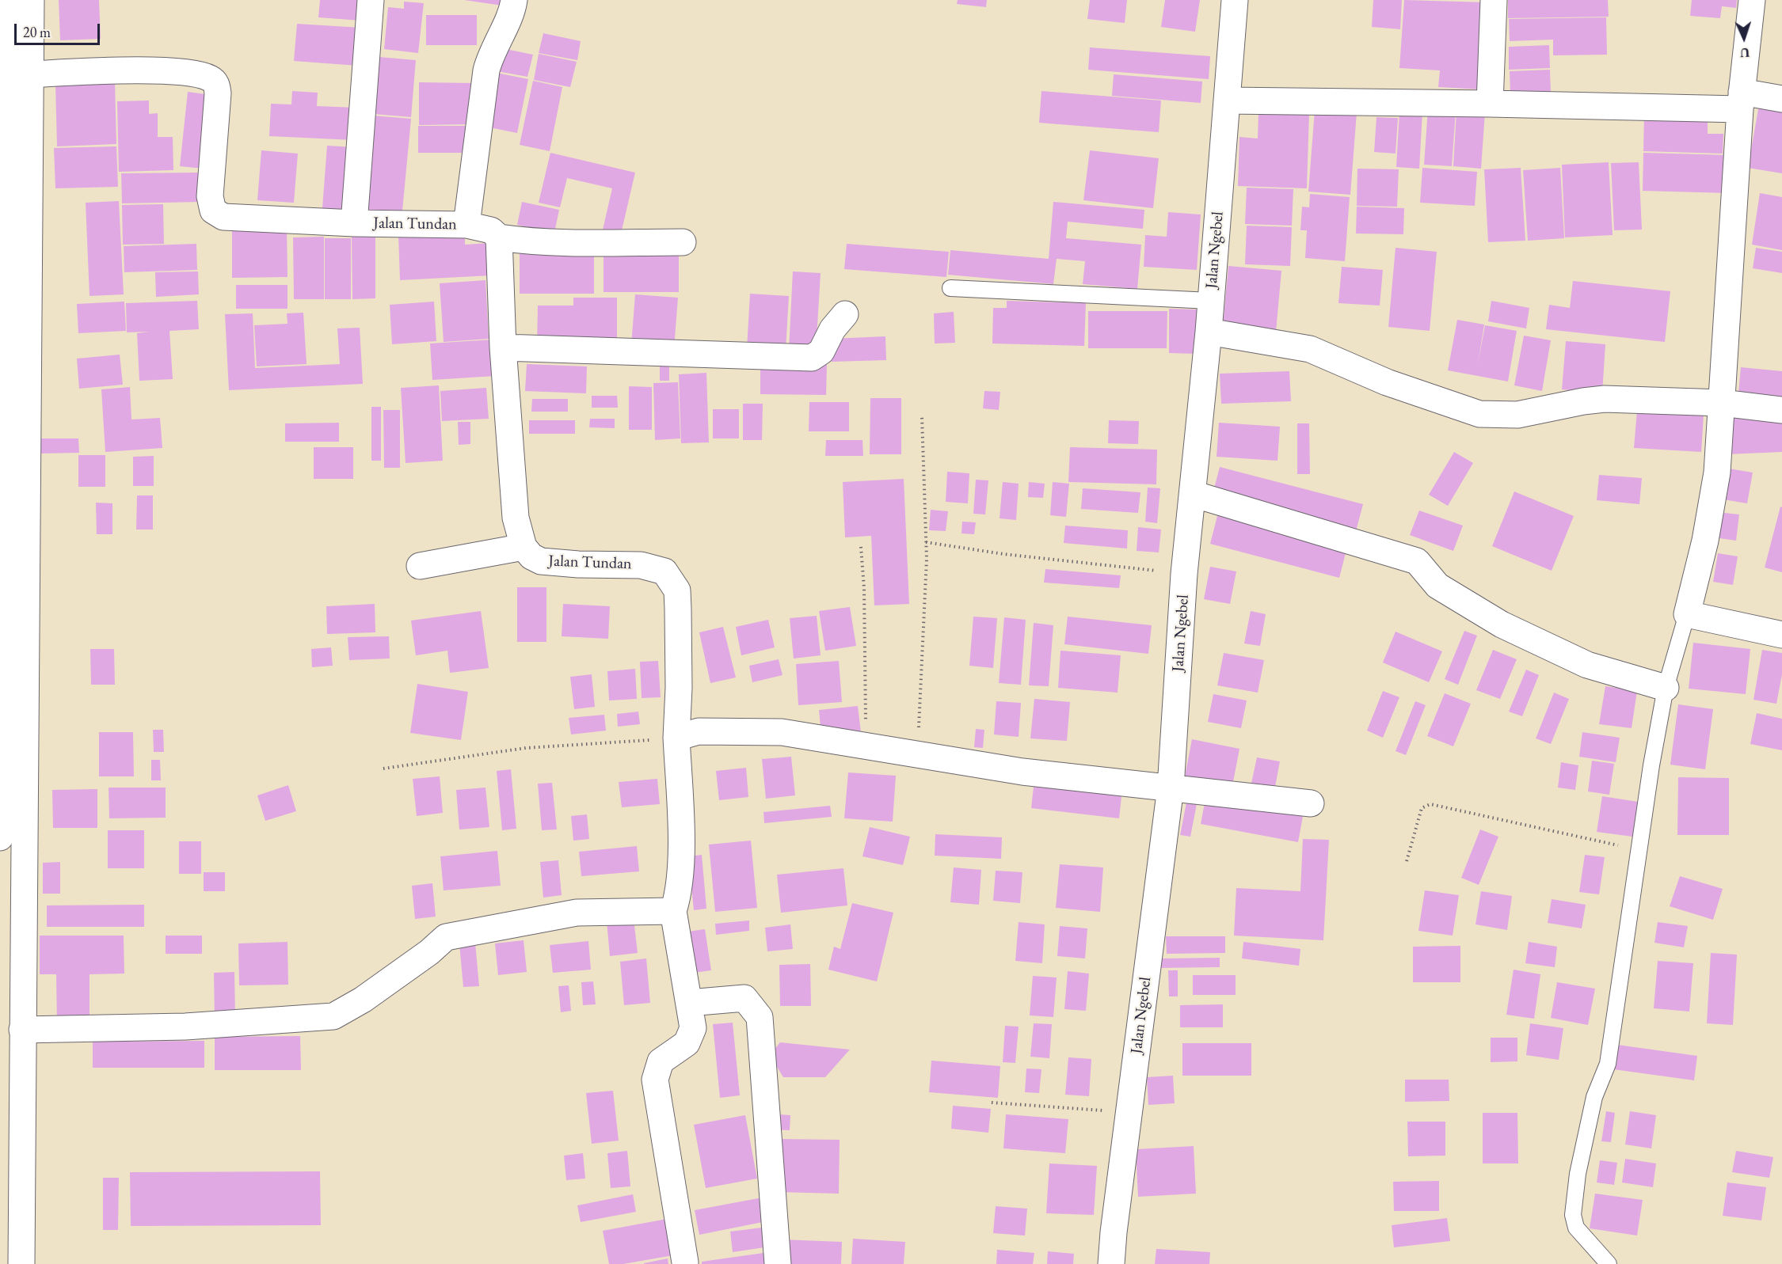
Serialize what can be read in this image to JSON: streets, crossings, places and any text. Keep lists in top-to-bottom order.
{
  "streets": {
    "main road": ["Jalan Tundan", "Jalan Ngebel"]
  },
  "scale_bar": "20 m",
  "north": "bottom"
}
